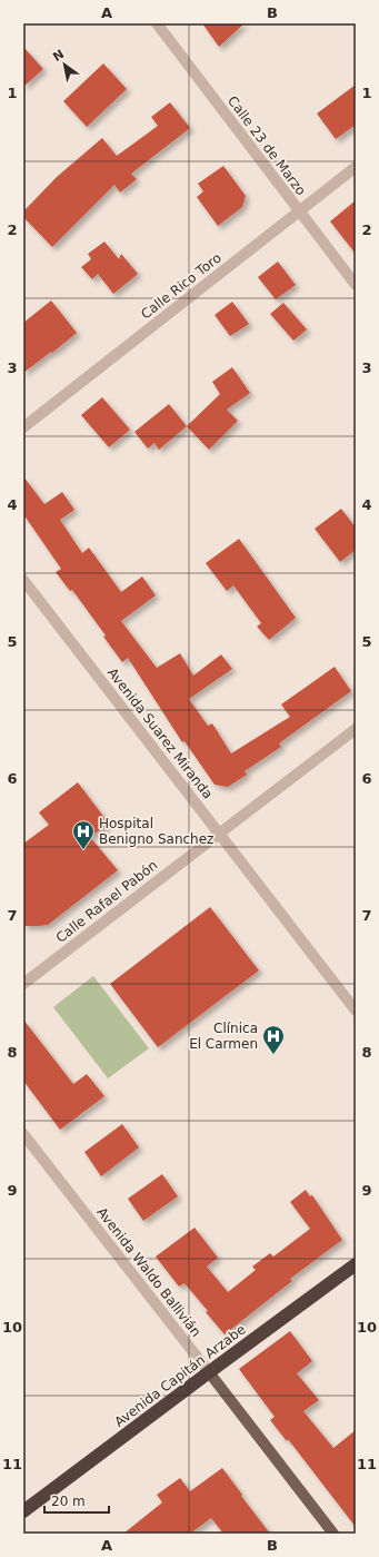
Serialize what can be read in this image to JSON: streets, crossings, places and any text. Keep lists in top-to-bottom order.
{
  "streets": {
    "highway": ["Avenida Capitán Arzabe"],
    "main road": ["Avenida Waldo Ballivián"],
    "street": [
      "Calle 23 de Marzo",
      "Calle Rico Toro",
      "Avenida Suarez Miranda",
      "Calle Rafael Pabón"
    ]
  },
  "crossings": [
    ["Calle 23 de Marzo", "Calle Rico Toro"],
    ["Avenida Suarez Miranda", "Calle Rafael Pabón"],
    ["Avenida Waldo Ballivián", "Avenida Capitán Arzabe"]
  ],
  "places": {
    "hospital": ["Hospital Benigno Sanchez", "Clínica El Carmen"]
  },
  "scale_bar": "20 m",
  "north": "top left",
  "grid": {
    "columns": ["A", "B"],
    "rows": [
      "1",
      "2",
      "3",
      "4",
      "5",
      "6",
      "7",
      "8",
      "9",
      "10",
      "11"
    ]
  }
}
